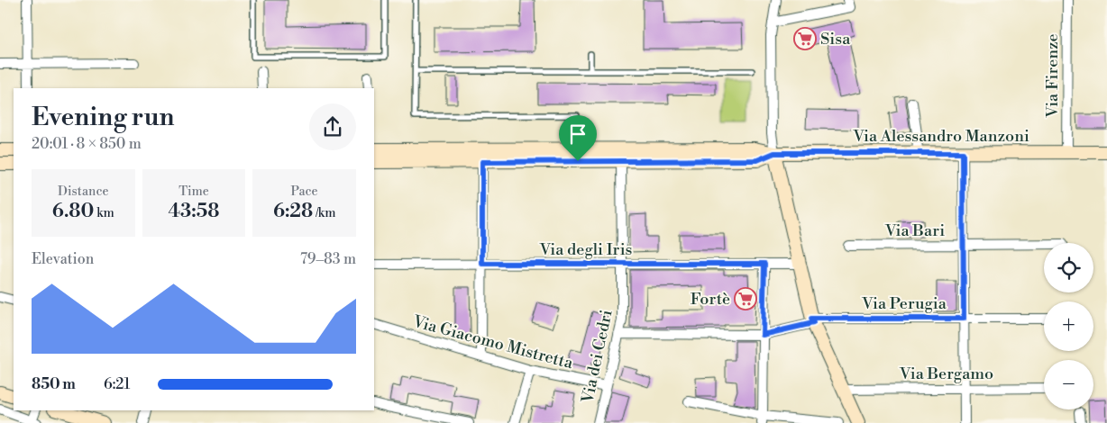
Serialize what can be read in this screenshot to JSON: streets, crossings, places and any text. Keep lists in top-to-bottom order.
{
  "streets": {
    "main road": ["Via Alessandro Manzoni"],
    "street": [
      "Via Firenze",
      "Via Bari",
      "Via degli Iris",
      "Via Perugia",
      "Via Giacomo Mistretta",
      "Via dei Cedri",
      "Via Bergamo"
    ]
  },
  "crossings": [
    ["Via Firenze", "Via Alessandro Manzoni"],
    ["Via degli Iris", "Via dei Cedri"],
    ["Via Perugia", "Via dei Cedri"],
    ["Via Giacomo Mistretta", "Via dei Cedri"]
  ],
  "places": {
    "supermarket": ["Sisa", "Fortè"]
  },
  "page": {
    "heading": ["Evening run", "20:01 · 8 × 850 m"],
    "stats": [
      ["Distance", "6.80 km"],
      ["Time", "43:58"],
      ["Pace", "6:28 /km"]
    ],
    "chart": ["Elevation", "79–83 m"],
    "map_buttons": ["+", "−"],
    "list": [
      {
        "name": "850 m",
        "note": "6:21"
      }
    ]
  }
}
